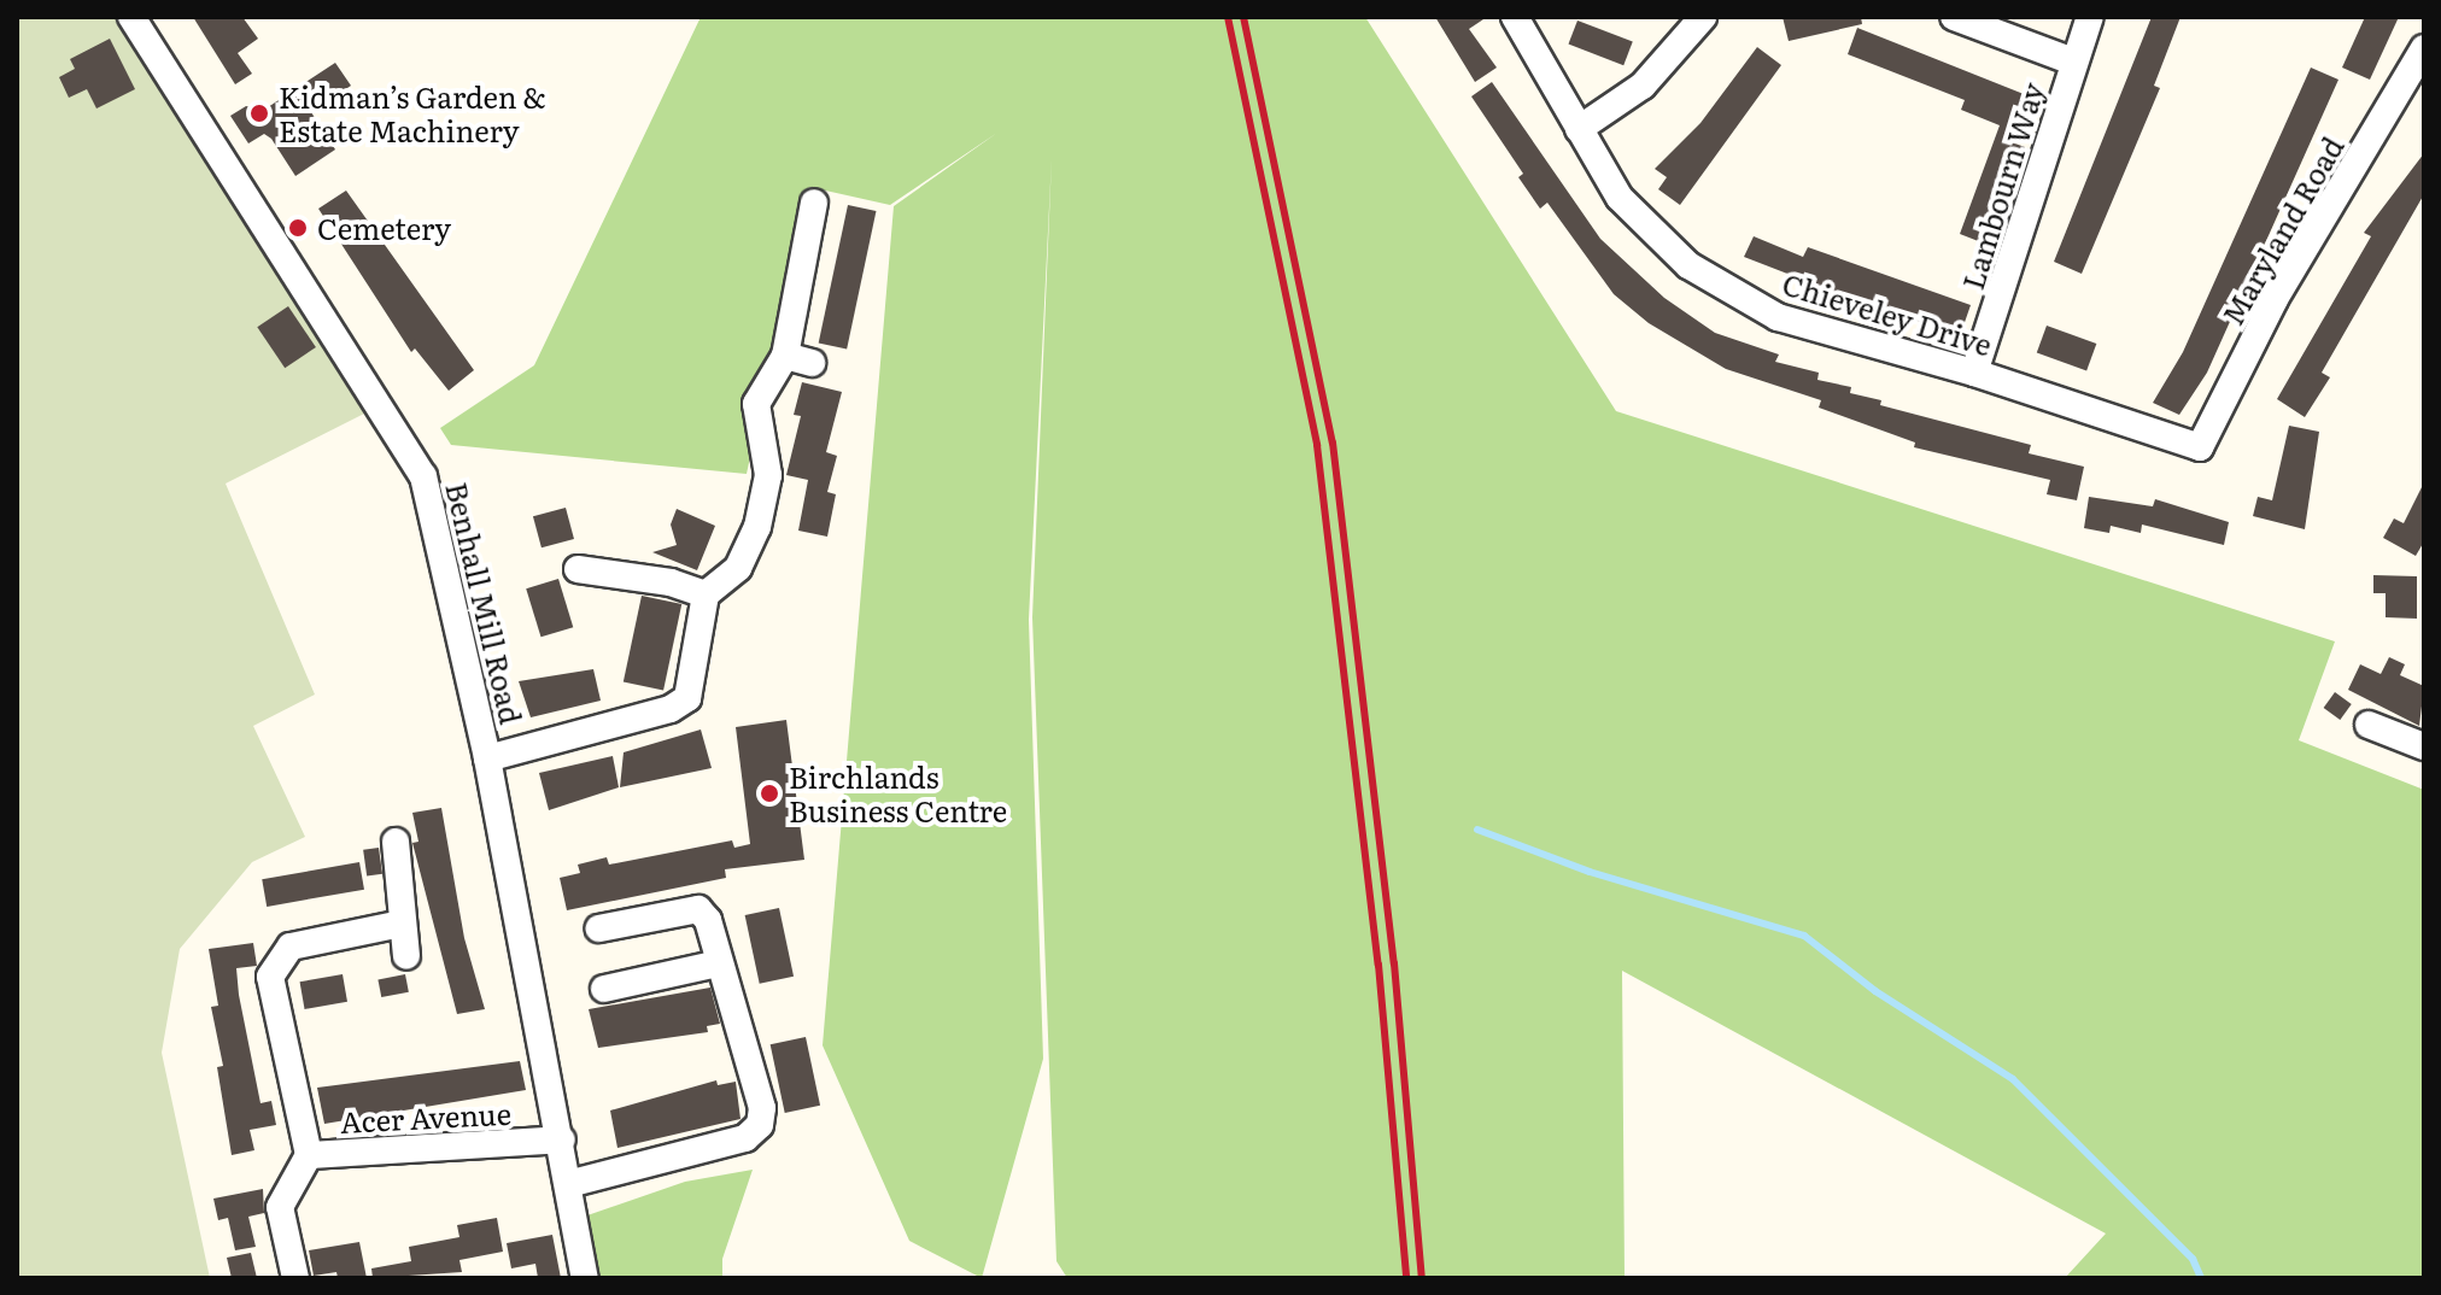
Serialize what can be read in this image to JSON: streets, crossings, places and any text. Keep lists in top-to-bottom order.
{
  "streets": {
    "street": [
      "Lambourn Way",
      "Maryland Road",
      "Chieveley Drive",
      "Benhall Mill Road",
      "Acer Avenue"
    ]
  },
  "crossings": [
    ["Lambourn Way", "Chieveley Drive"],
    ["Maryland Road", "Chieveley Drive"],
    ["Benhall Mill Road", "Acer Avenue"]
  ],
  "places": ["Kidman’s Garden & Estate Machinery", "Cemetery", "Birchlands Business Centre"]
}
